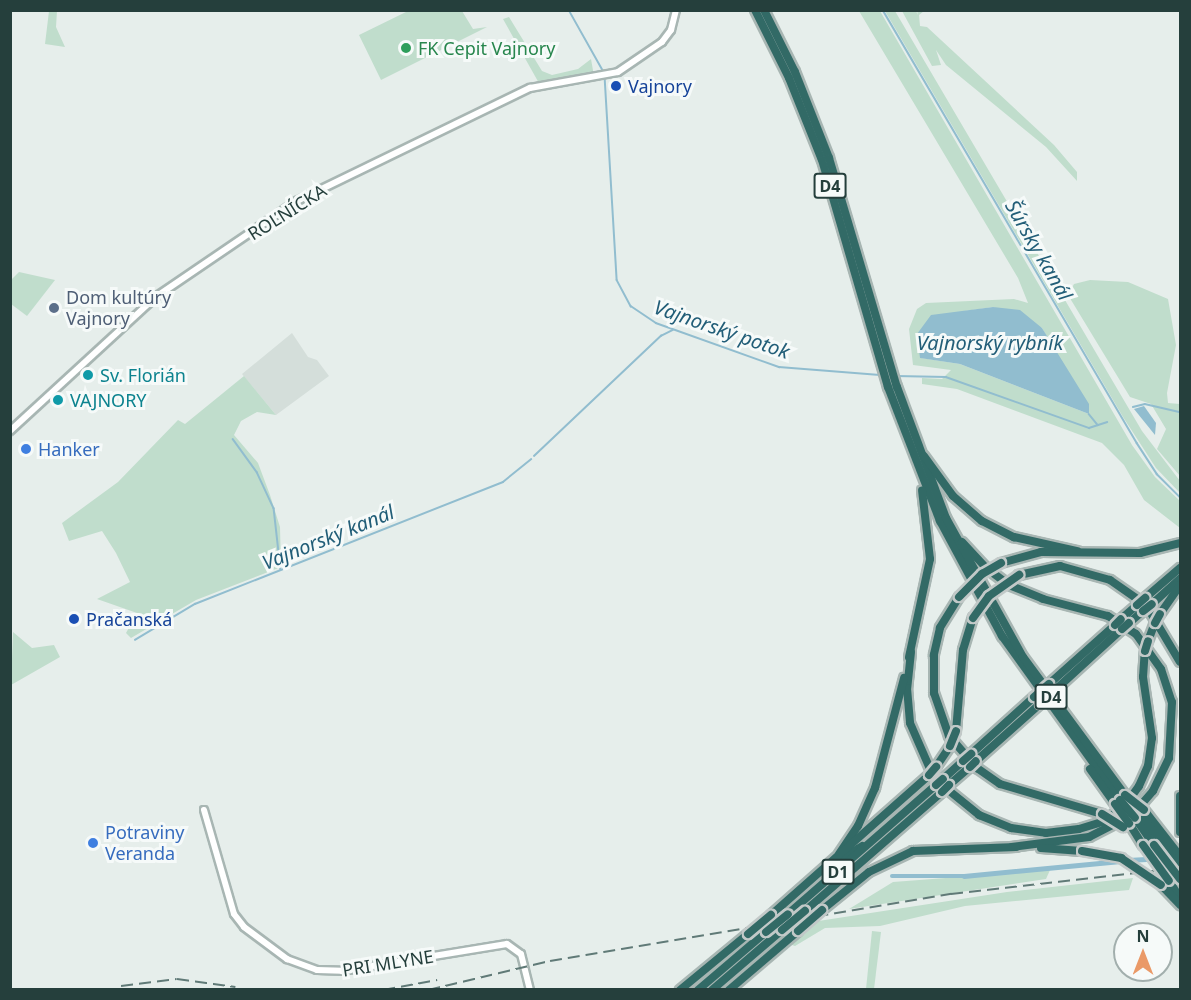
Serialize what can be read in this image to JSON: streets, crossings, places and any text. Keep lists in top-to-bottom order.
{
  "streets": {
    "highway": ["D4", "D1"],
    "street": ["ROĽNÍCKA", "PRI MLYNE"]
  },
  "water": [
    "Šúrsky kanál",
    "Vajnorský potok",
    "Vajnorský rybník",
    "Vajnorský kanál"
  ],
  "places": [
    "FK Cepit Vajnory",
    "Vajnory",
    "Dom kultúry Vajnory",
    "Sv. Florián",
    "VAJNORY",
    "Hanker",
    "Pračanská",
    "Potraviny Veranda"
  ],
  "north": "top"
}
